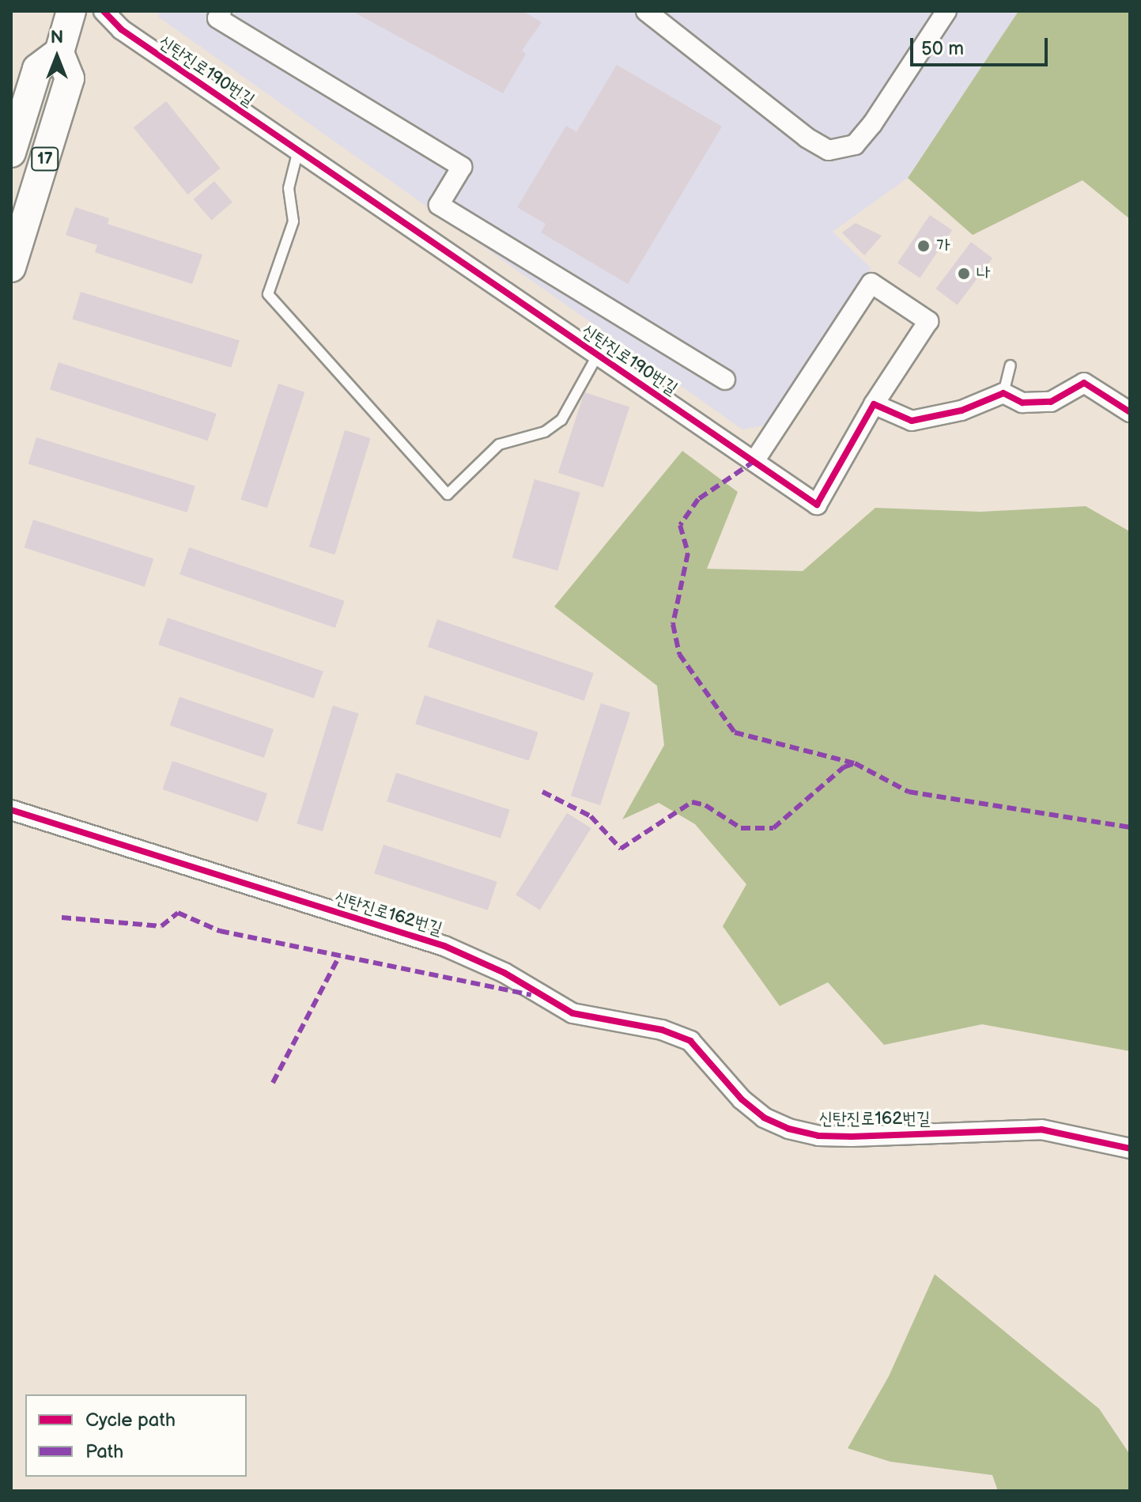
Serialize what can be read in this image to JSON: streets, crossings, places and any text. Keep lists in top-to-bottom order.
{
  "streets": {
    "main road": ["17"],
    "street": ["신탄진로190번길", "신탄진로162번길"]
  },
  "places": ["가", "나"],
  "legend": ["Cycle path", "Path"],
  "scale_bar": "50 m",
  "north": "top"
}
